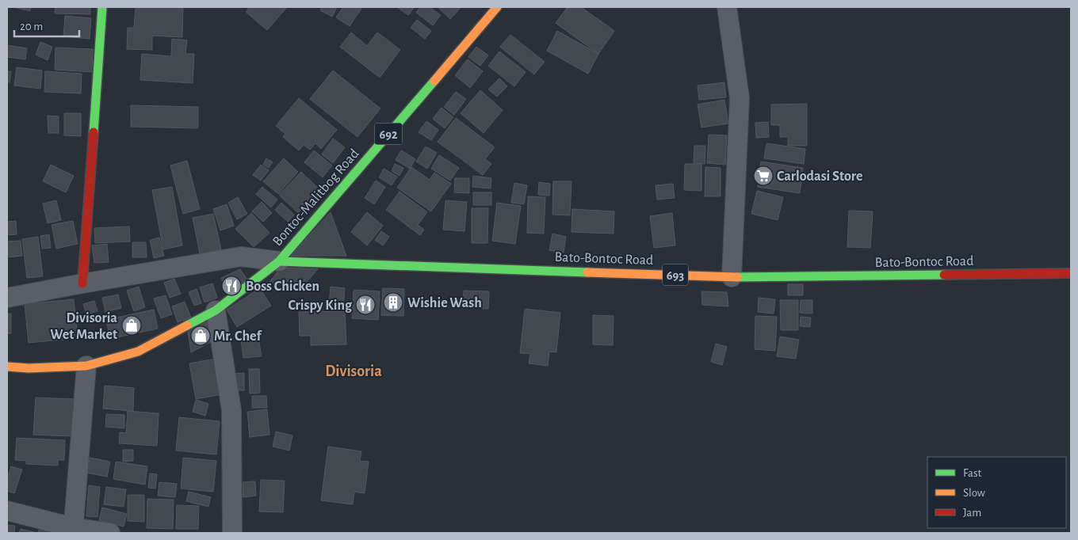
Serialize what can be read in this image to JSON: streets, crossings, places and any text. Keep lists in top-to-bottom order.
{
  "streets": {
    "main road": [
      "692",
      "Bontoc-Malitbog Road",
      "Bato-Bontoc Road",
      "693"
    ]
  },
  "crossings": [
    ["692", "Bontoc-Malitbog Road"],
    ["692", "Bato-Bontoc Road"],
    ["Bontoc-Malitbog Road", "Bato-Bontoc Road"]
  ],
  "districts": ["Divisoria"],
  "places": {
    "supermarket": ["Carlodasi Store"],
    "restaurant": ["Boss Chicken", "Crispy King"],
    "building": ["Wishie Wash"],
    "shop": ["Divisoria Wet Market", "Mr. Chef"]
  },
  "legend": ["Fast", "Slow", "Jam"],
  "scale_bar": "20 m"
}
